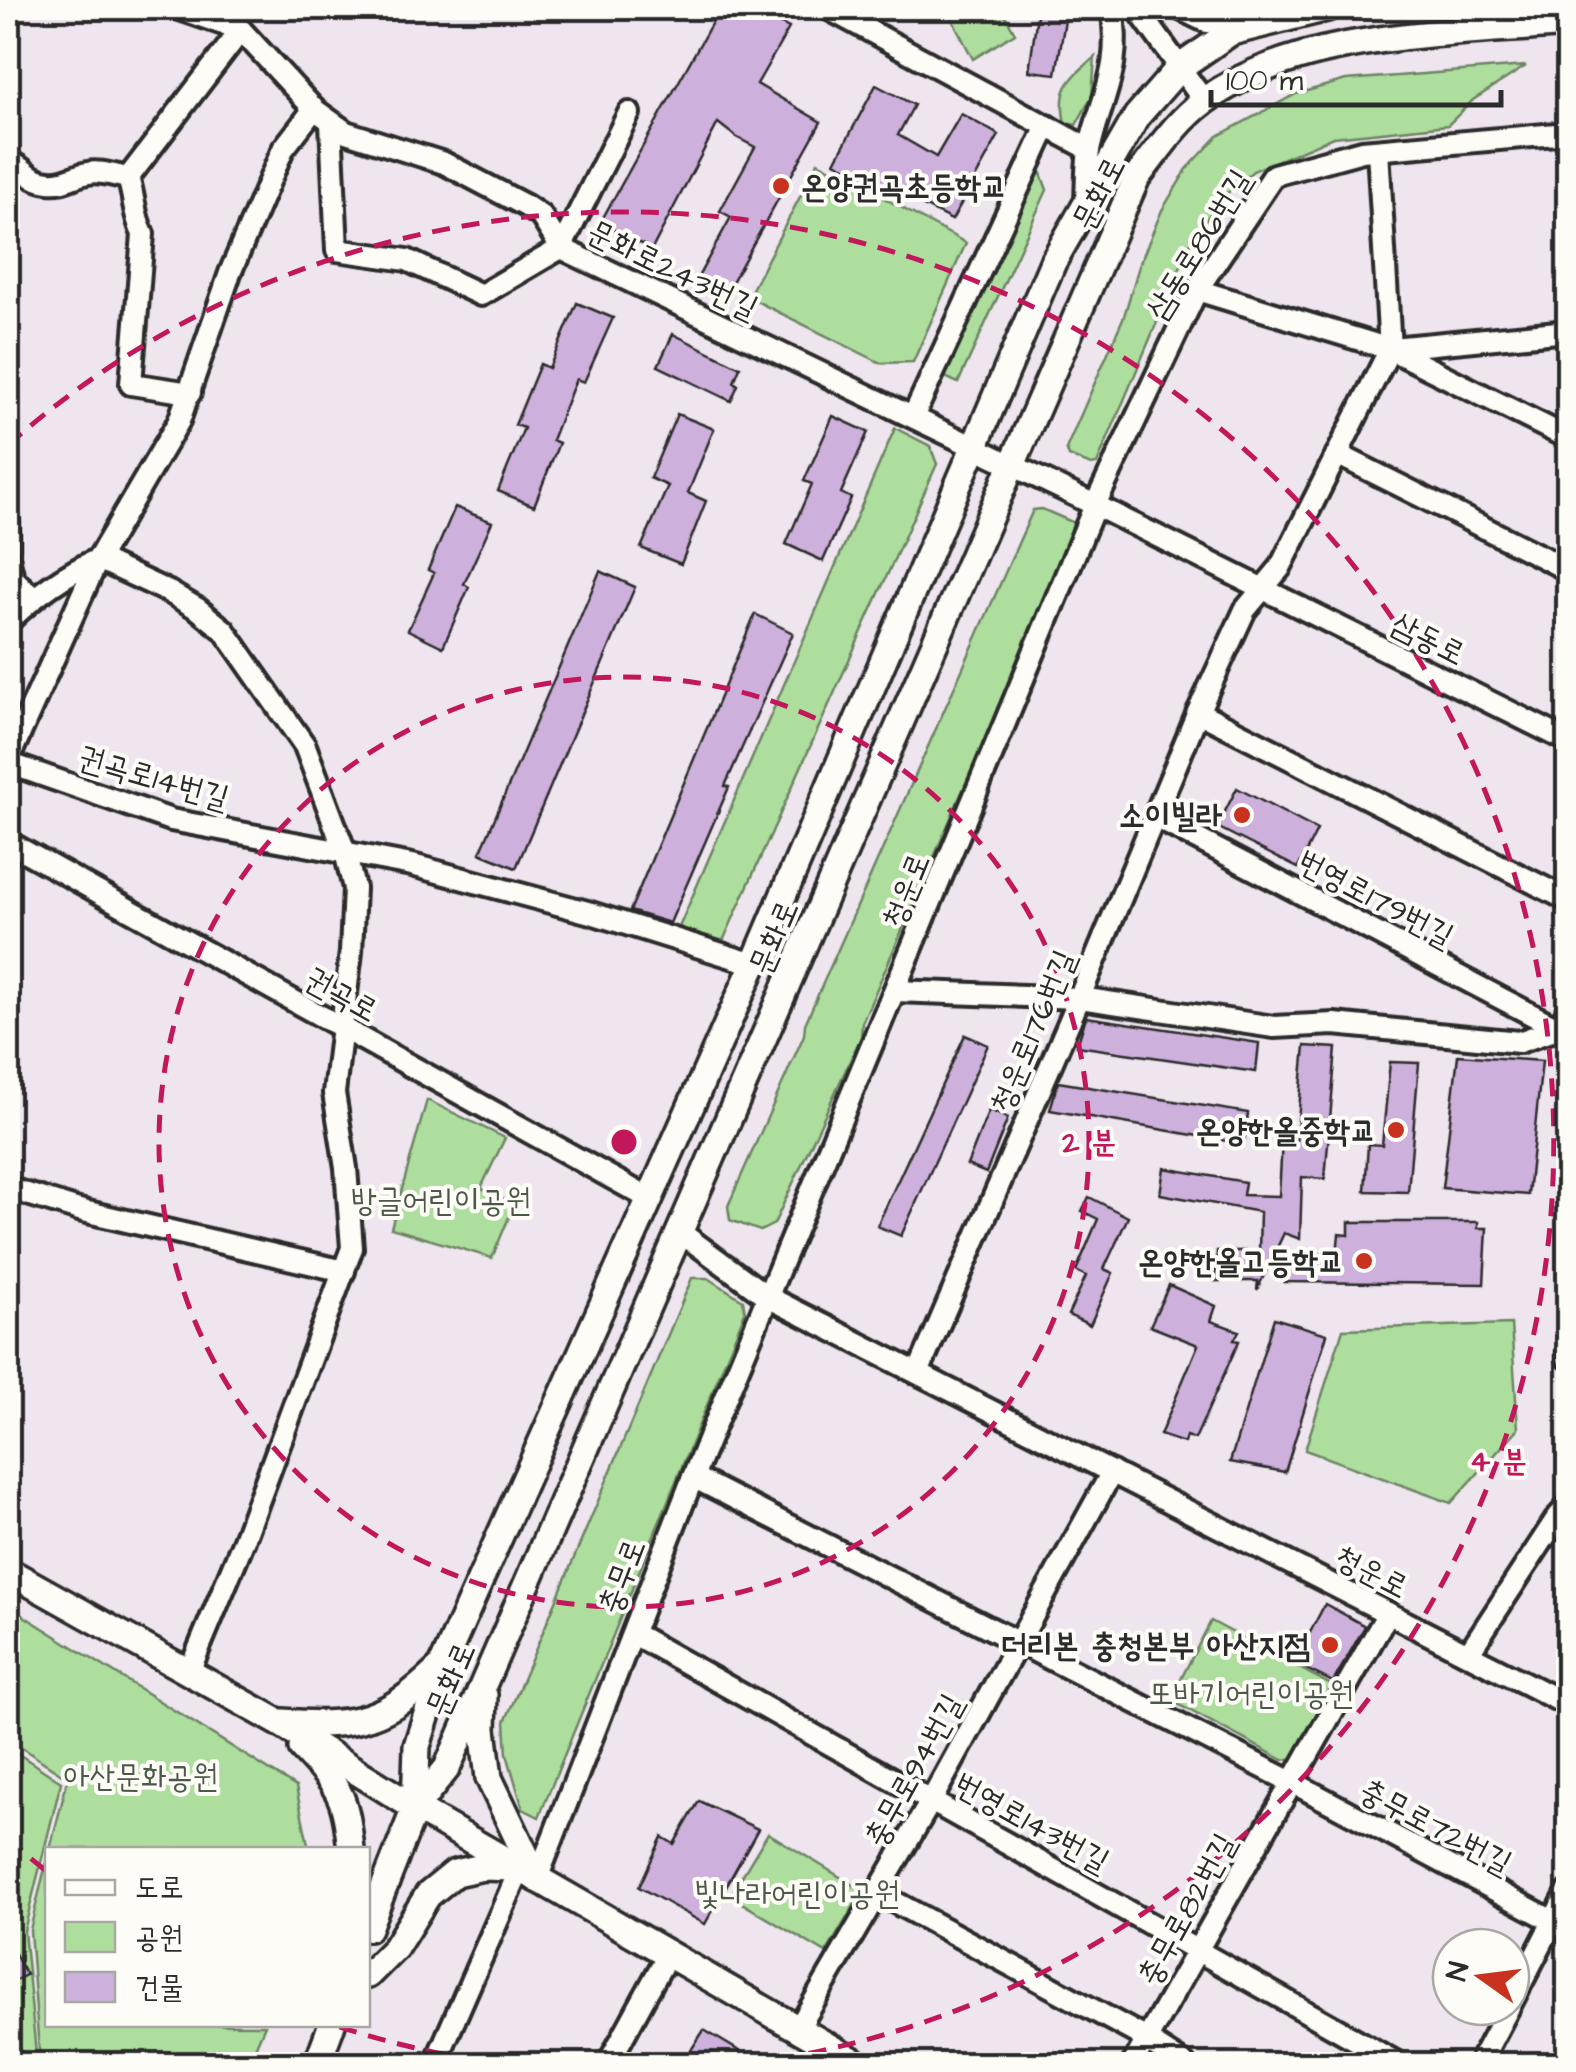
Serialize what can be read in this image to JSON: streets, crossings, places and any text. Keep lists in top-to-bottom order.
{
  "streets": {
    "main road": ["문화로"],
    "street": [
      "삼동로86번길",
      "문화로243번길",
      "삼동로",
      "권곡로14번길",
      "청운로",
      "번영로179번길",
      "권곡로",
      "청운로176번길",
      "충무로",
      "충무로94번길",
      "번영로143번길",
      "충무로72번길",
      "충무로82번길"
    ]
  },
  "crossings": [
    ["문화로", "문화로243번길"],
    ["문화로", "삼동로"],
    ["문화로", "권곡로14번길"],
    ["문화로", "청운로"],
    ["문화로", "권곡로"],
    ["삼동로86번길", "삼동로"],
    ["삼동로86번길", "청운로"],
    ["문화로243번길", "삼동로"],
    ["삼동로", "청운로"],
    ["삼동로", "청운로176번길"],
    ["청운로", "청운로176번길"],
    ["청운로", "충무로"],
    ["청운로", "충무로94번길"],
    ["청운로", "충무로82번길"],
    ["번영로179번길", "청운로176번길"],
    ["충무로", "번영로143번길"],
    ["충무로94번길", "번영로143번길"],
    ["번영로143번길", "충무로82번길"],
    ["충무로72번길", "충무로82번길"]
  ],
  "parks": [
    "방글어린이공원",
    "또바기어린이공원",
    "아산문화공원",
    "빛나라어린이공원"
  ],
  "places": [
    "온양권곡초등학교",
    "소이빌라",
    "온양한올중학교",
    "온양한올고등학교",
    "더리본 충청본부 아산지점"
  ],
  "legend": ["도로", "공원", "건물"],
  "scale_bar": "100 m",
  "north": "left",
  "rings": ["2 분", "4 분"]
}
